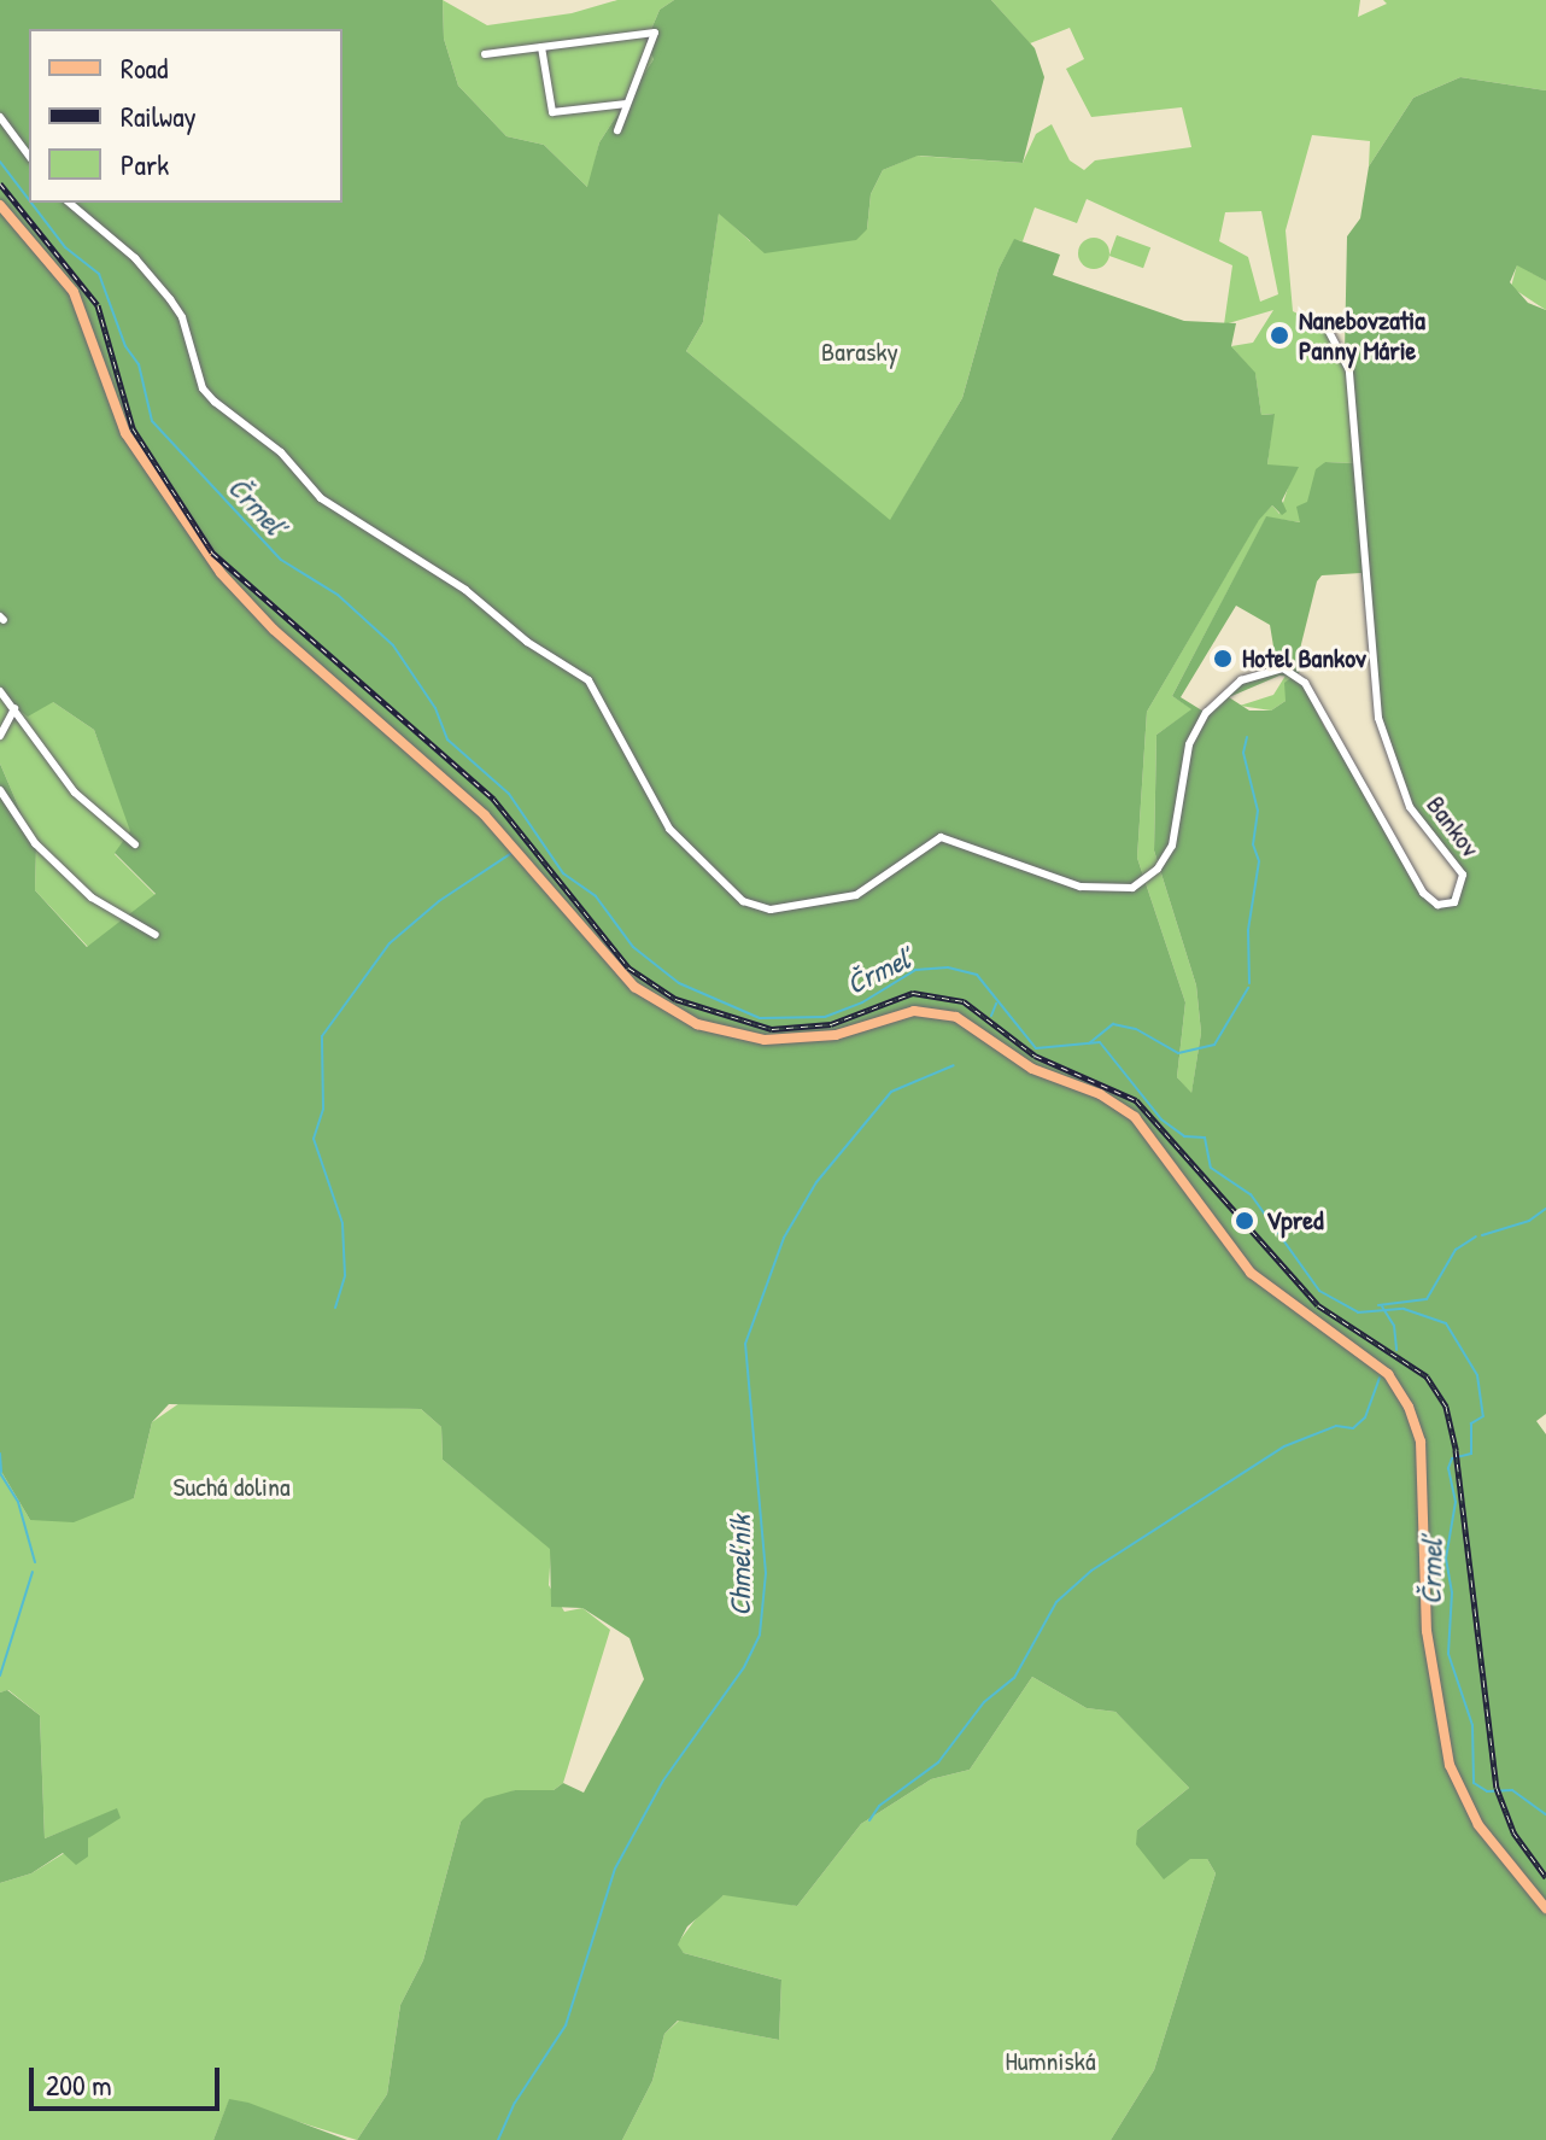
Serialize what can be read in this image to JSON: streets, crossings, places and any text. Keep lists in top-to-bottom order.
{
  "streets": {
    "street": ["Bankov"]
  },
  "water": ["Črmeľ", "Chmeľník"],
  "parks": ["Barasky", "Suchá dolina", "Humniská"],
  "places": ["Nanebovzatia Panny Márie", "Hotel Bankov", "Vpred"],
  "legend": ["Road", "Railway", "Park"],
  "scale_bar": "200 m"
}
